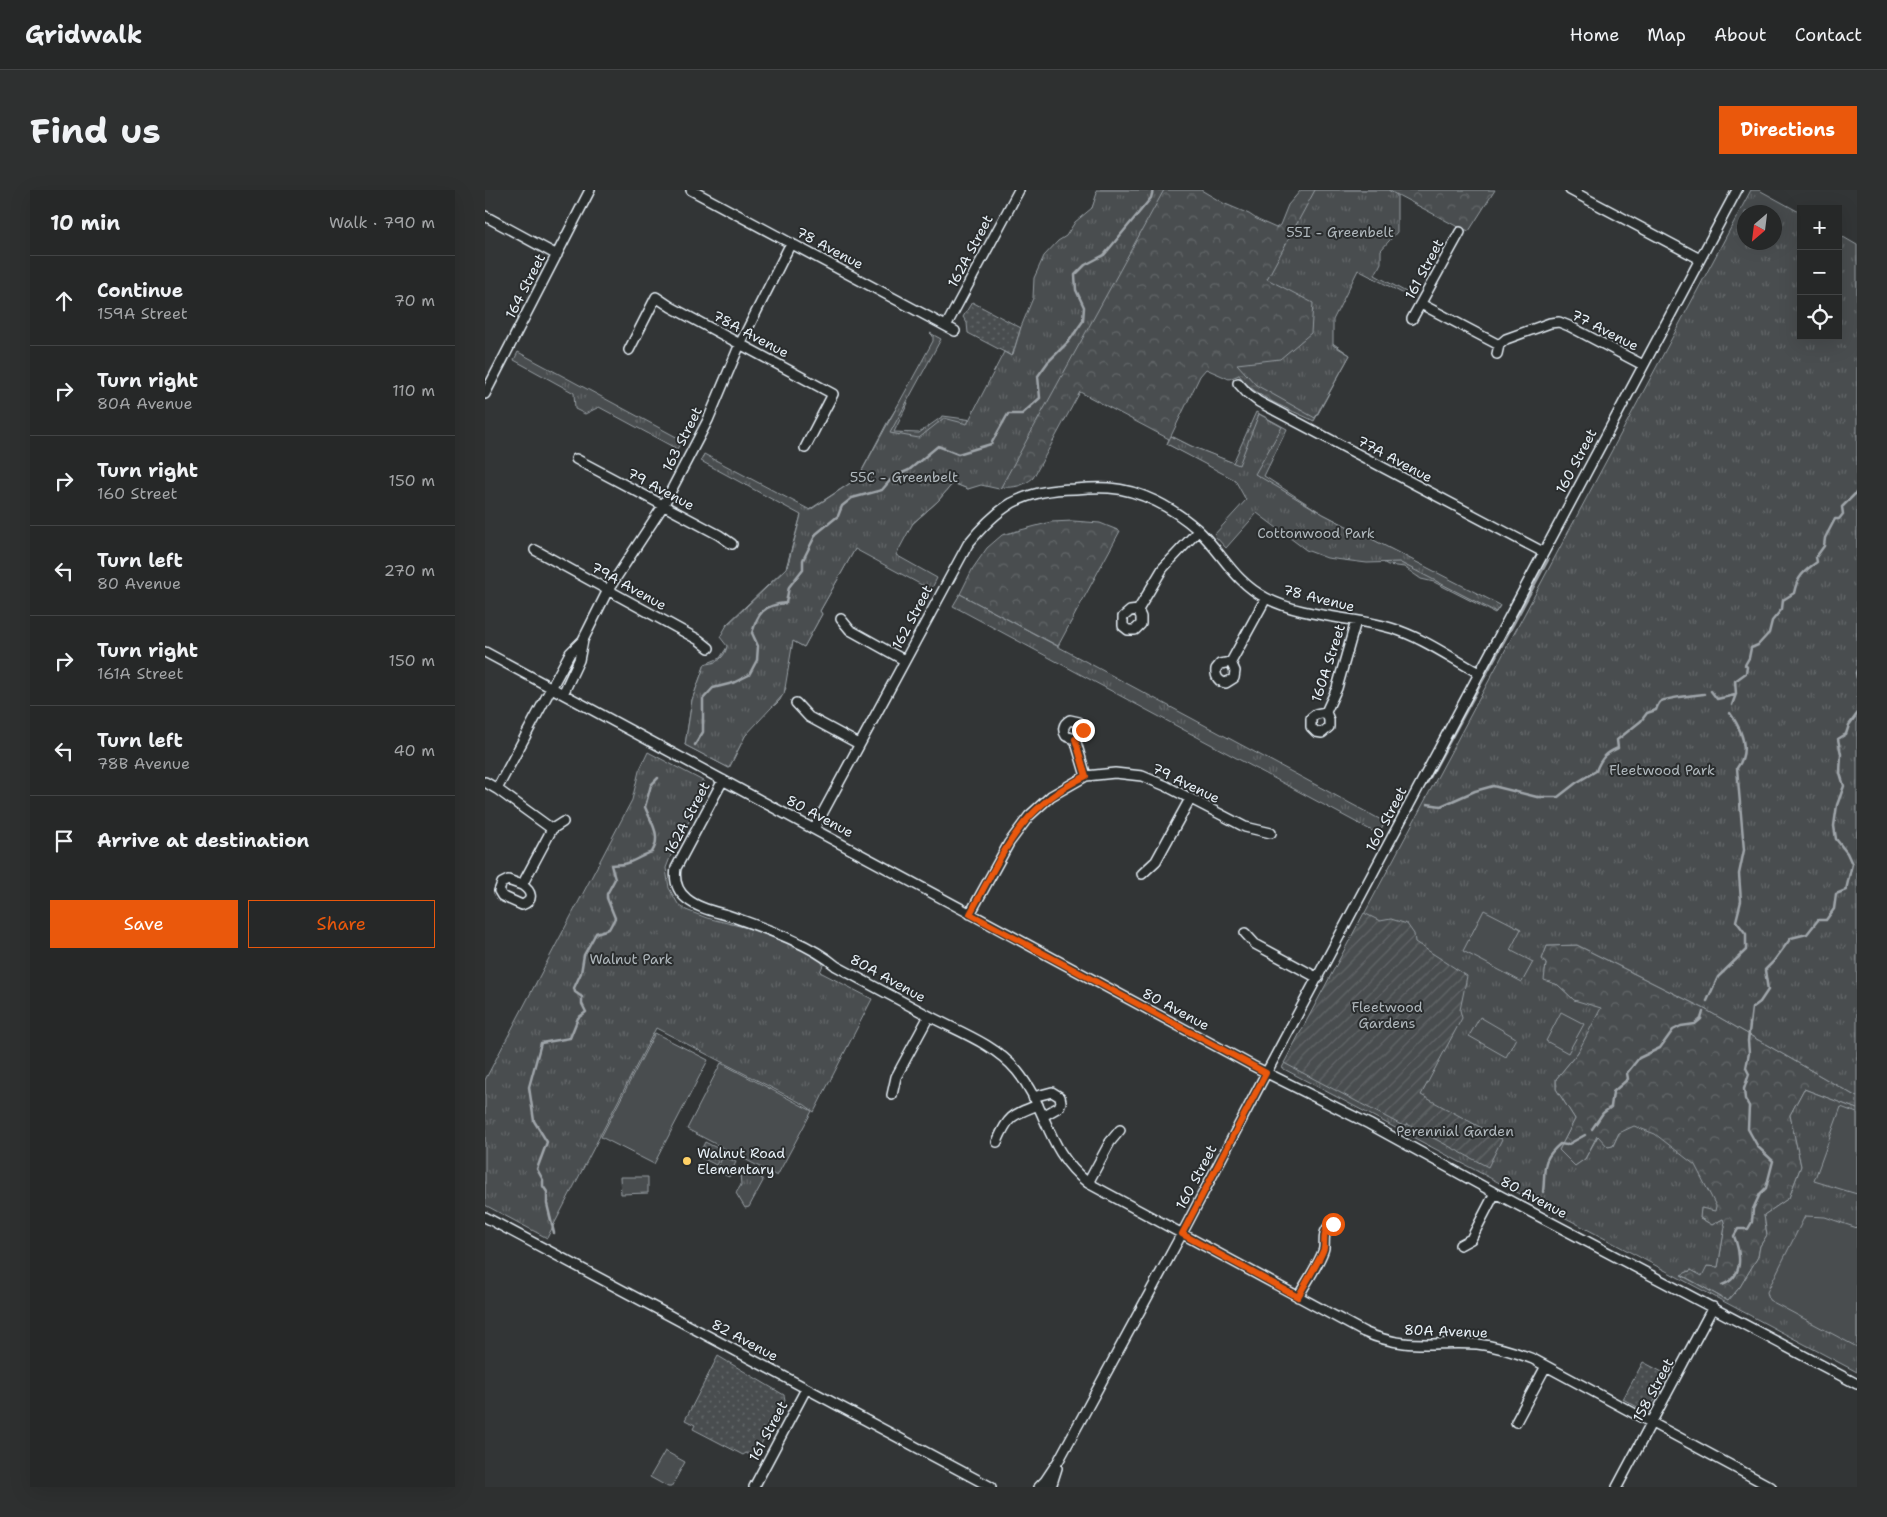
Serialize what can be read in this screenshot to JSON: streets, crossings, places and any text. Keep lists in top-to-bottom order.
{
  "streets": {
    "street": [
      "78 Avenue",
      "162A Street",
      "161 Street",
      "164 Street",
      "77 Avenue",
      "78A Avenue",
      "163 Street",
      "77A Avenue",
      "160 Street",
      "79 Avenue",
      "79A Avenue",
      "162 Street",
      "160A Street",
      "80 Avenue",
      "80A Avenue",
      "82 Avenue",
      "158 Street"
    ]
  },
  "crossings": [
    ["78 Avenue", "162A Street"],
    ["78 Avenue", "163 Street"],
    ["78 Avenue", "160 Street"],
    ["78 Avenue", "162 Street"],
    ["78 Avenue", "160A Street"],
    ["162A Street", "80 Avenue"],
    ["162A Street", "80A Avenue"],
    ["161 Street", "77 Avenue"],
    ["161 Street", "82 Avenue"],
    ["77 Avenue", "160 Street"],
    ["78A Avenue", "163 Street"],
    ["163 Street", "79 Avenue"],
    ["163 Street", "79A Avenue"],
    ["163 Street", "80 Avenue"],
    ["77A Avenue", "160 Street"],
    ["160 Street", "80 Avenue"],
    ["160 Street", "80A Avenue"],
    ["162 Street", "80 Avenue"],
    ["80 Avenue", "158 Street"],
    ["80A Avenue", "158 Street"]
  ],
  "parks": [
    "55I - Greenbelt",
    "55C - Greenbelt",
    "Cottonwood Park",
    "Fleetwood Park",
    "Walnut Park",
    "Fleetwood Gardens",
    "Perennial Garden"
  ],
  "places": ["Walnut Road Elementary"],
  "north": "bottom left",
  "page": {
    "header": "Gridwalk",
    "nav": [
      "Home",
      "Map",
      "About",
      "Contact"
    ],
    "buttons": [
      "Directions",
      ["Save", "Share"]
    ],
    "title": "Find us",
    "heading": ["10 min", "Walk · 790 m"],
    "map_buttons": ["+", "−"],
    "list": [
      ["Continue", "159A Street", "70 m"],
      ["Turn right", "80A Avenue", "110 m"],
      ["Turn right", "160 Street", "150 m"],
      ["Turn left", "80 Avenue", "270 m"],
      ["Turn right", "161A Street", "150 m"],
      ["Turn left", "78B Avenue", "40 m"],
      "Arrive at destination"
    ]
  }
}
